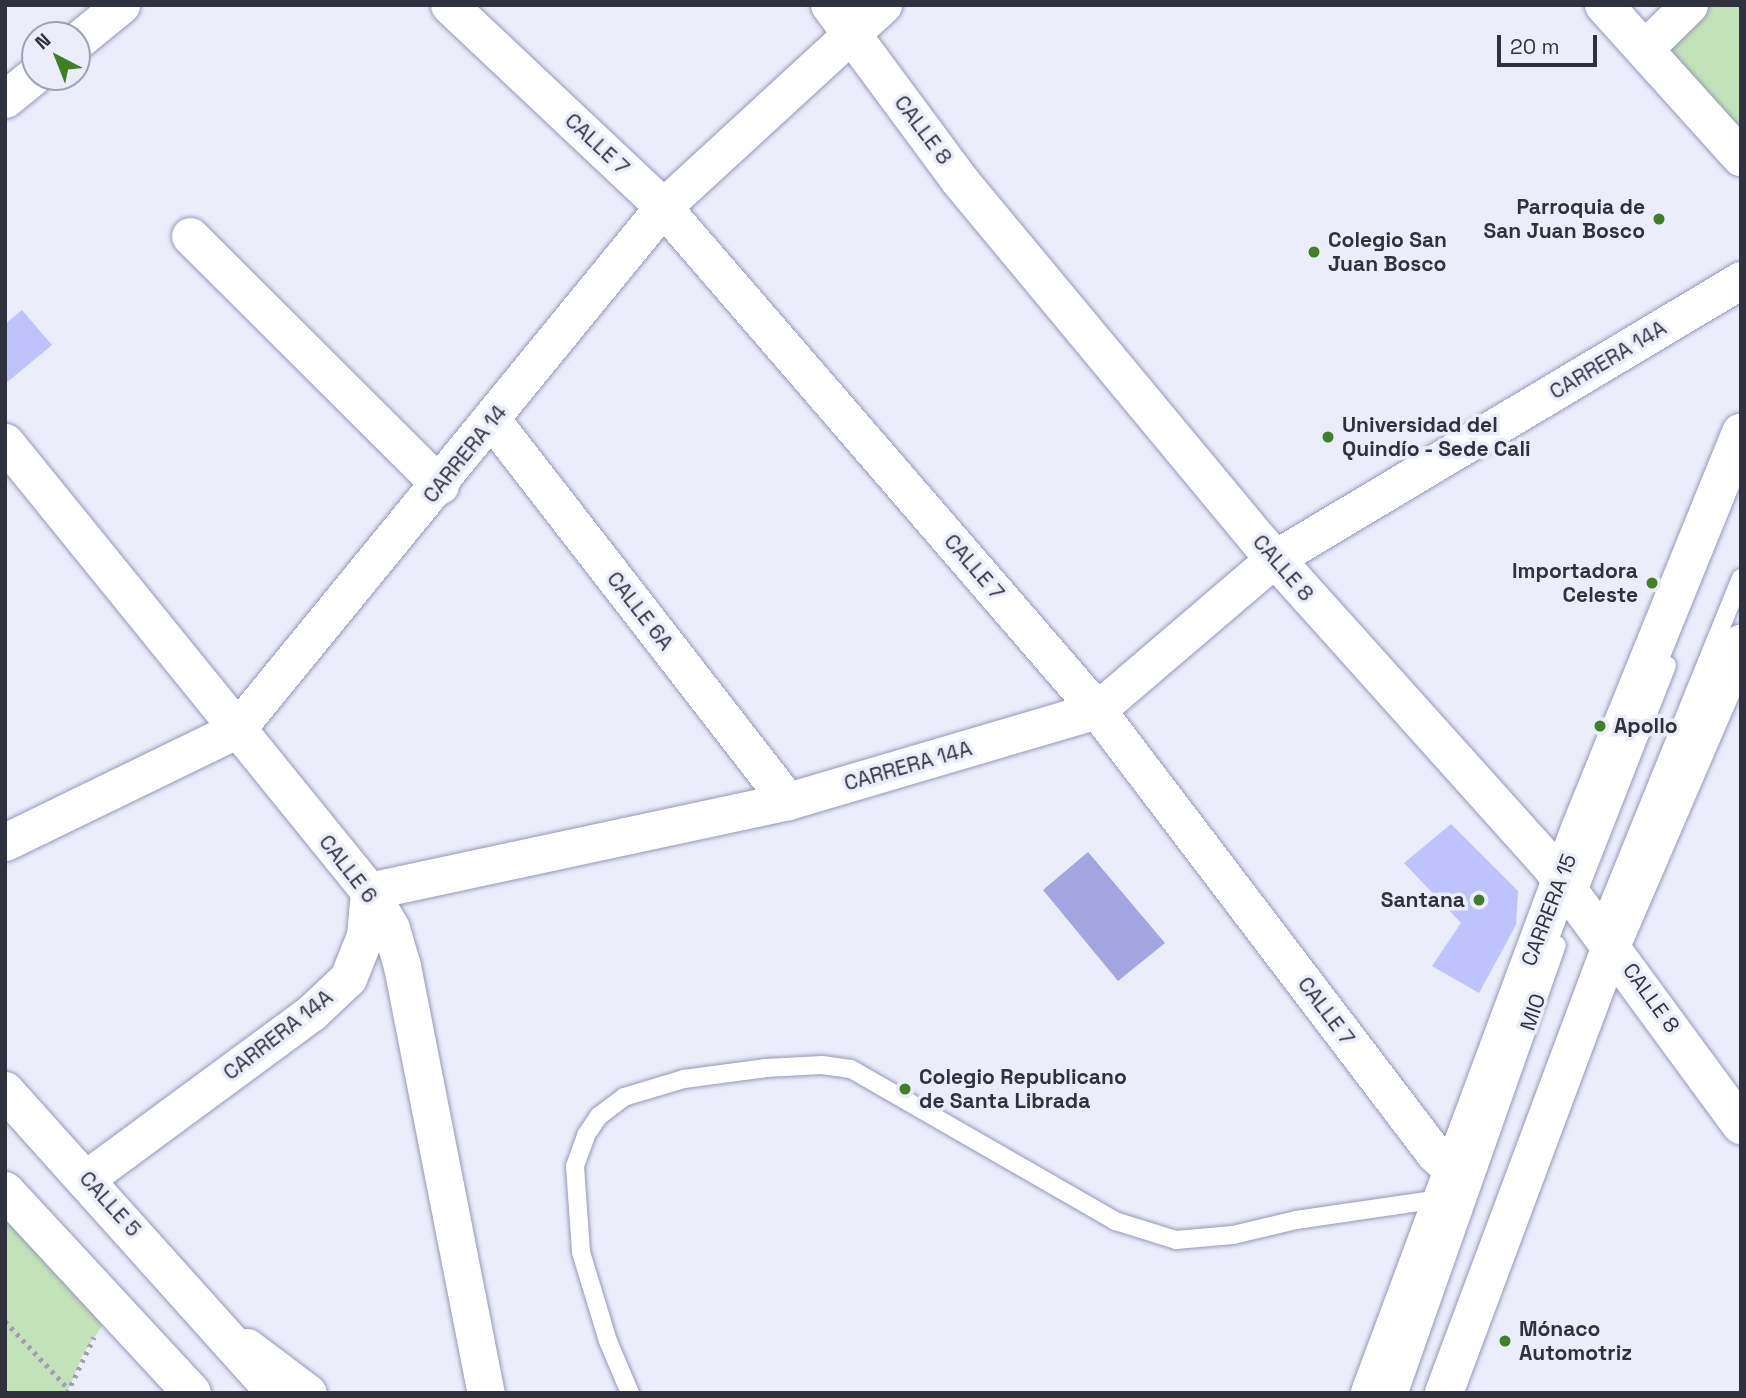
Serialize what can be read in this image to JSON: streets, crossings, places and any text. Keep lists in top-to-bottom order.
{
  "streets": {
    "main road": ["CALLE 8", "CARRERA 15", "CALLE 5"],
    "street": [
      "CALLE 7",
      "CARRERA 14A",
      "CARRERA 14",
      "CALLE 6A",
      "CALLE 6"
    ],
    "lane": ["MIO"]
  },
  "crossings": [
    ["CALLE 8", "CARRERA 14A"],
    ["CALLE 8", "CARRERA 14"],
    ["CALLE 8", "CARRERA 15"],
    ["CALLE 8", "MIO"],
    ["CALLE 7", "CARRERA 14A"],
    ["CALLE 7", "CARRERA 14"],
    ["CALLE 7", "CARRERA 15"],
    ["CARRERA 14A", "CALLE 6A"],
    ["CARRERA 14A", "CALLE 6"],
    ["CARRERA 14A", "CALLE 5"],
    ["CARRERA 14", "CALLE 6A"],
    ["CARRERA 14", "CALLE 6"],
    ["CARRERA 15", "MIO"]
  ],
  "places": [
    "Parroquia de San Juan Bosco",
    "Colegio San Juan Bosco",
    "Universidad del Quindío - Sede Cali",
    "Importadora Celeste",
    "Apollo",
    "Santana",
    "Colegio Republicano de Santa Librada",
    "Mónaco Automotriz"
  ],
  "scale_bar": "20 m",
  "north": "top left"
}
